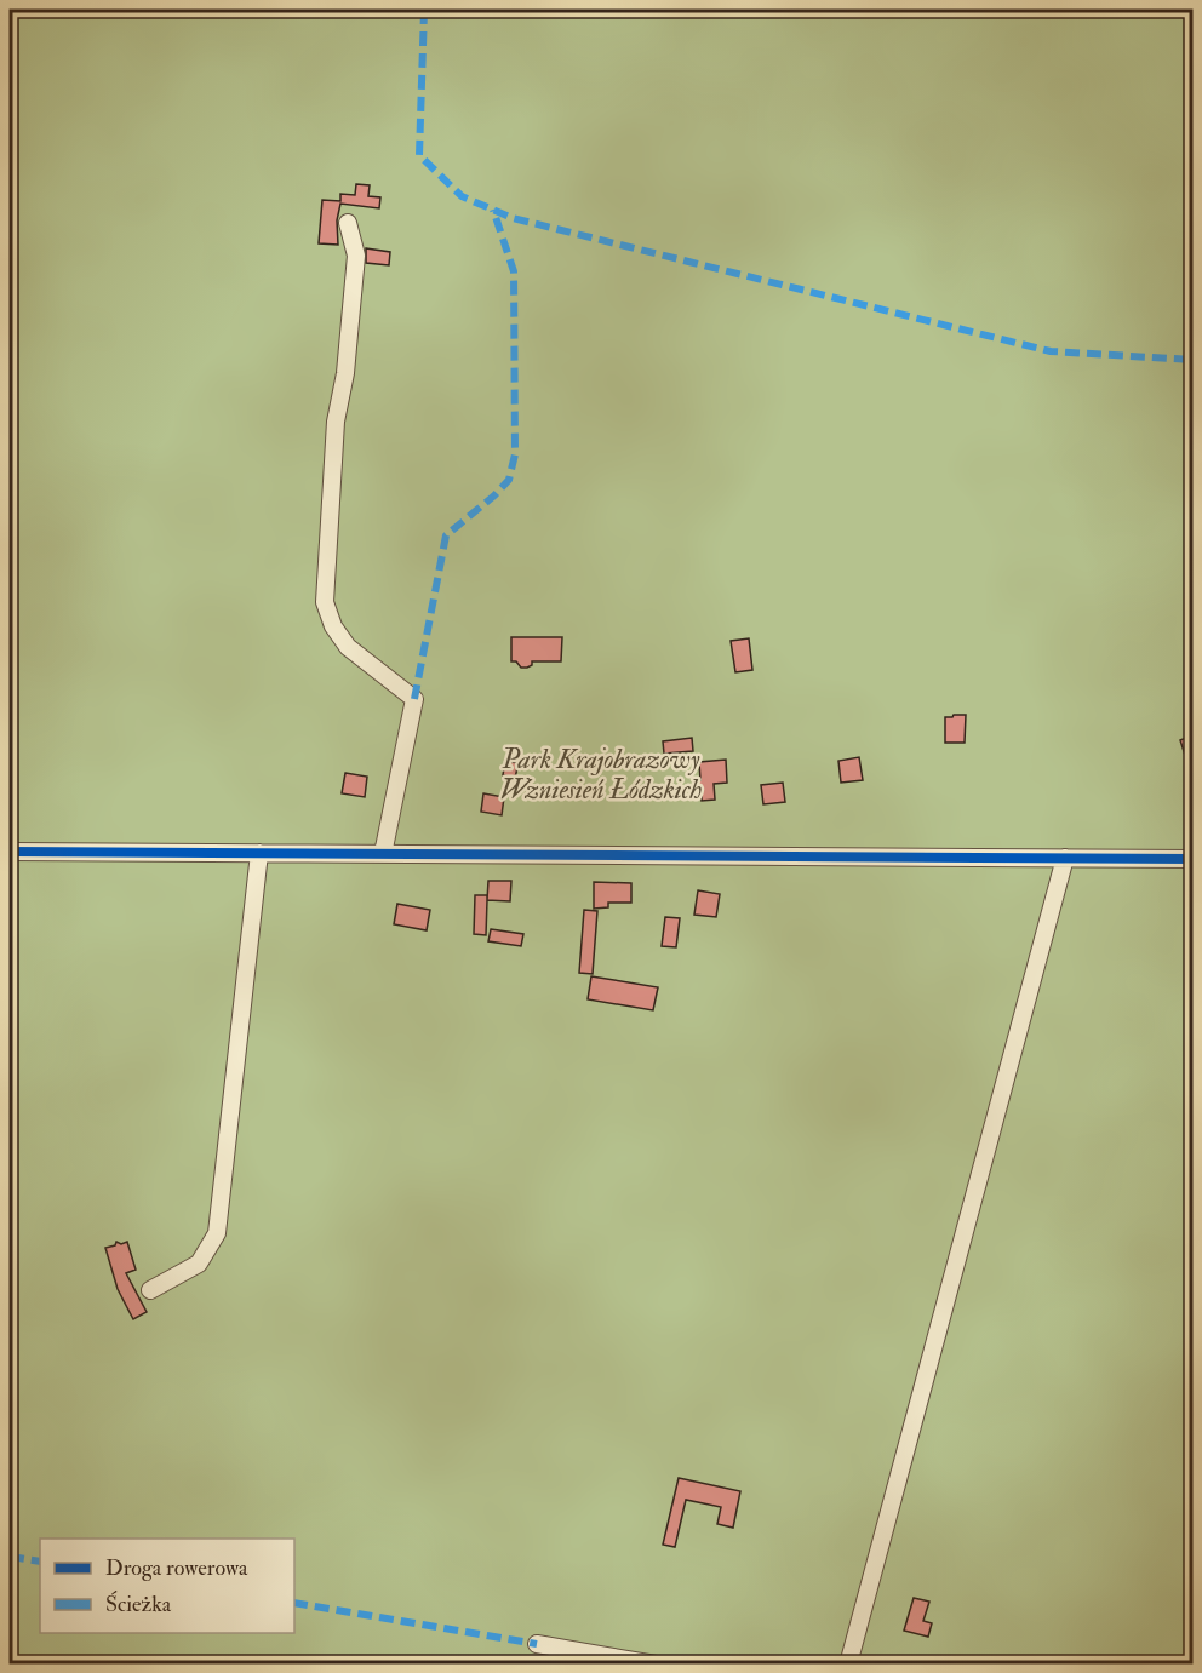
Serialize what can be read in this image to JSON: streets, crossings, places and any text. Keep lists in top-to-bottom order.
{
  "parks": ["Park Krajobrazowy Wzniesień Łódzkich"],
  "legend": ["Droga rowerowa", "Ścieżka"]
}
